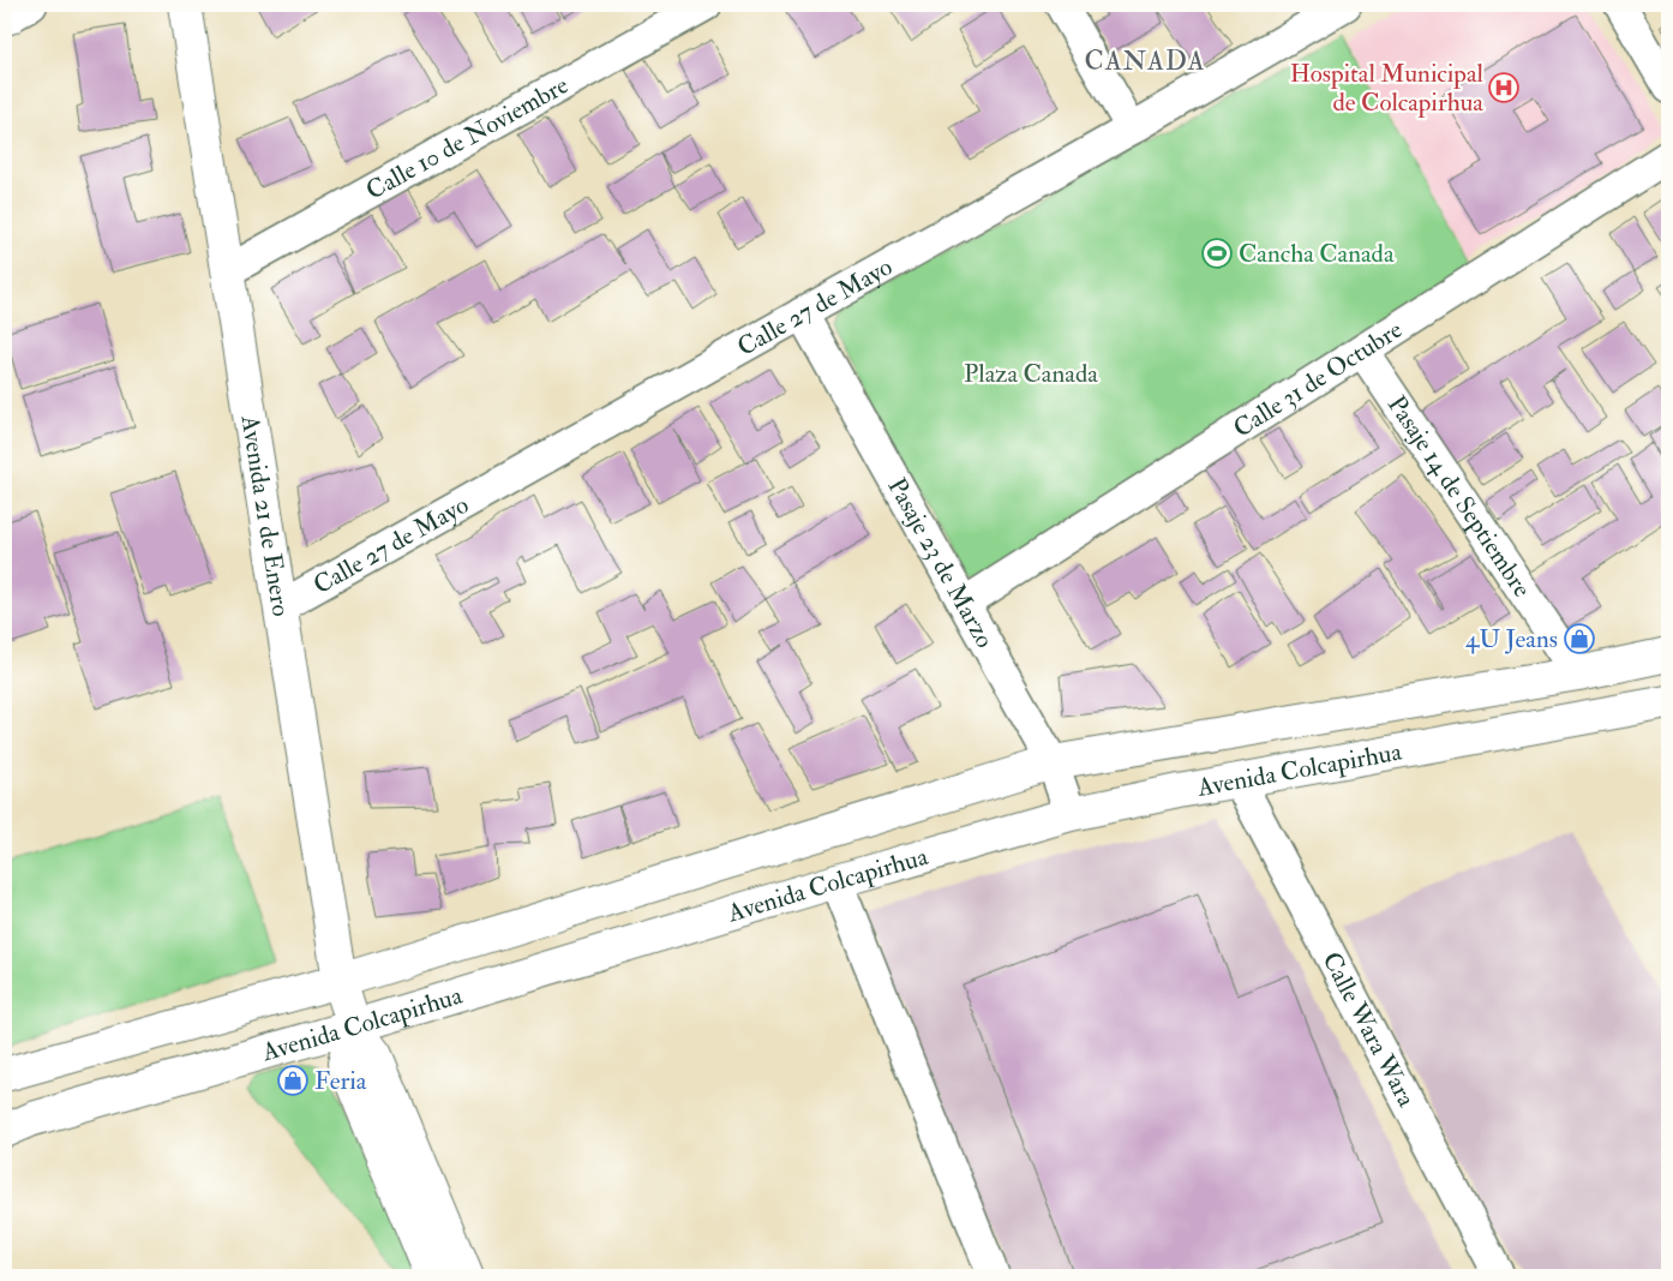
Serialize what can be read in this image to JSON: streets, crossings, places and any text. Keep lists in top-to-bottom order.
{
  "streets": {
    "main road": ["Avenida 21 de Enero", "Avenida Colcapirhua"],
    "street": [
      "Calle 10 de Noviembre",
      "Calle 27 de Mayo",
      "Calle 31 de Octubre",
      "Pasaje 14 de Septiembre",
      "Pasaje 23 de Marzo",
      "Calle Wara Wara"
    ]
  },
  "crossings": [
    ["Calle 10 de Noviembre", "Avenida 21 de Enero"],
    ["Calle 27 de Mayo", "Avenida 21 de Enero"],
    ["Calle 27 de Mayo", "Pasaje 23 de Marzo"],
    ["Calle 31 de Octubre", "Pasaje 14 de Septiembre"],
    ["Calle 31 de Octubre", "Pasaje 23 de Marzo"],
    ["Pasaje 14 de Septiembre", "Avenida Colcapirhua"],
    ["Avenida 21 de Enero", "Avenida Colcapirhua"],
    ["Pasaje 23 de Marzo", "Avenida Colcapirhua"],
    ["Avenida Colcapirhua", "Calle Wara Wara"]
  ],
  "districts": ["CANADA"],
  "parks": ["Plaza Canada"],
  "places": {
    "hospital": ["Hospital Municipal de Colcapirhua"],
    "sports": ["Cancha Canada"],
    "shop": ["4U Jeans", "Feria"]
  }
}
